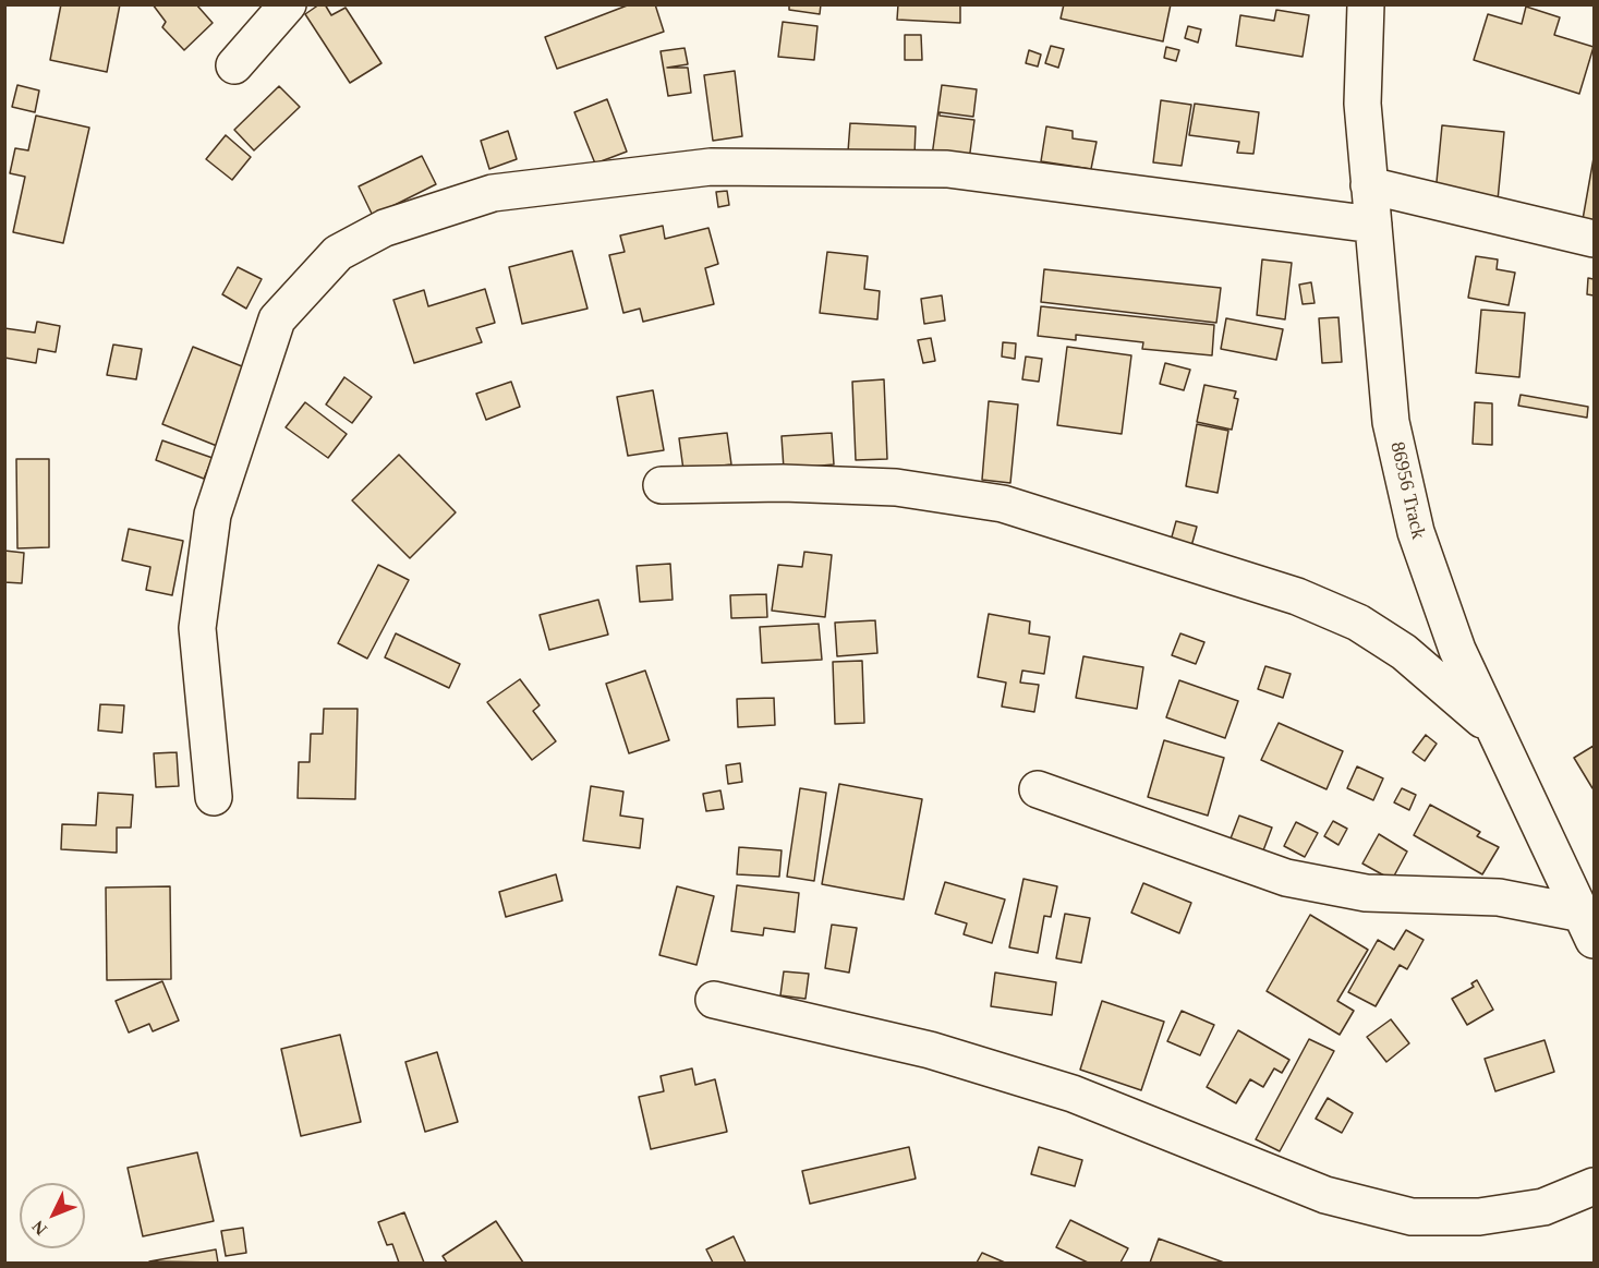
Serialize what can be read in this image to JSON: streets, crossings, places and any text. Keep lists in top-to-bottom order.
{
  "streets": {
    "street": ["86956 Track"]
  },
  "north": "bottom left"
}
